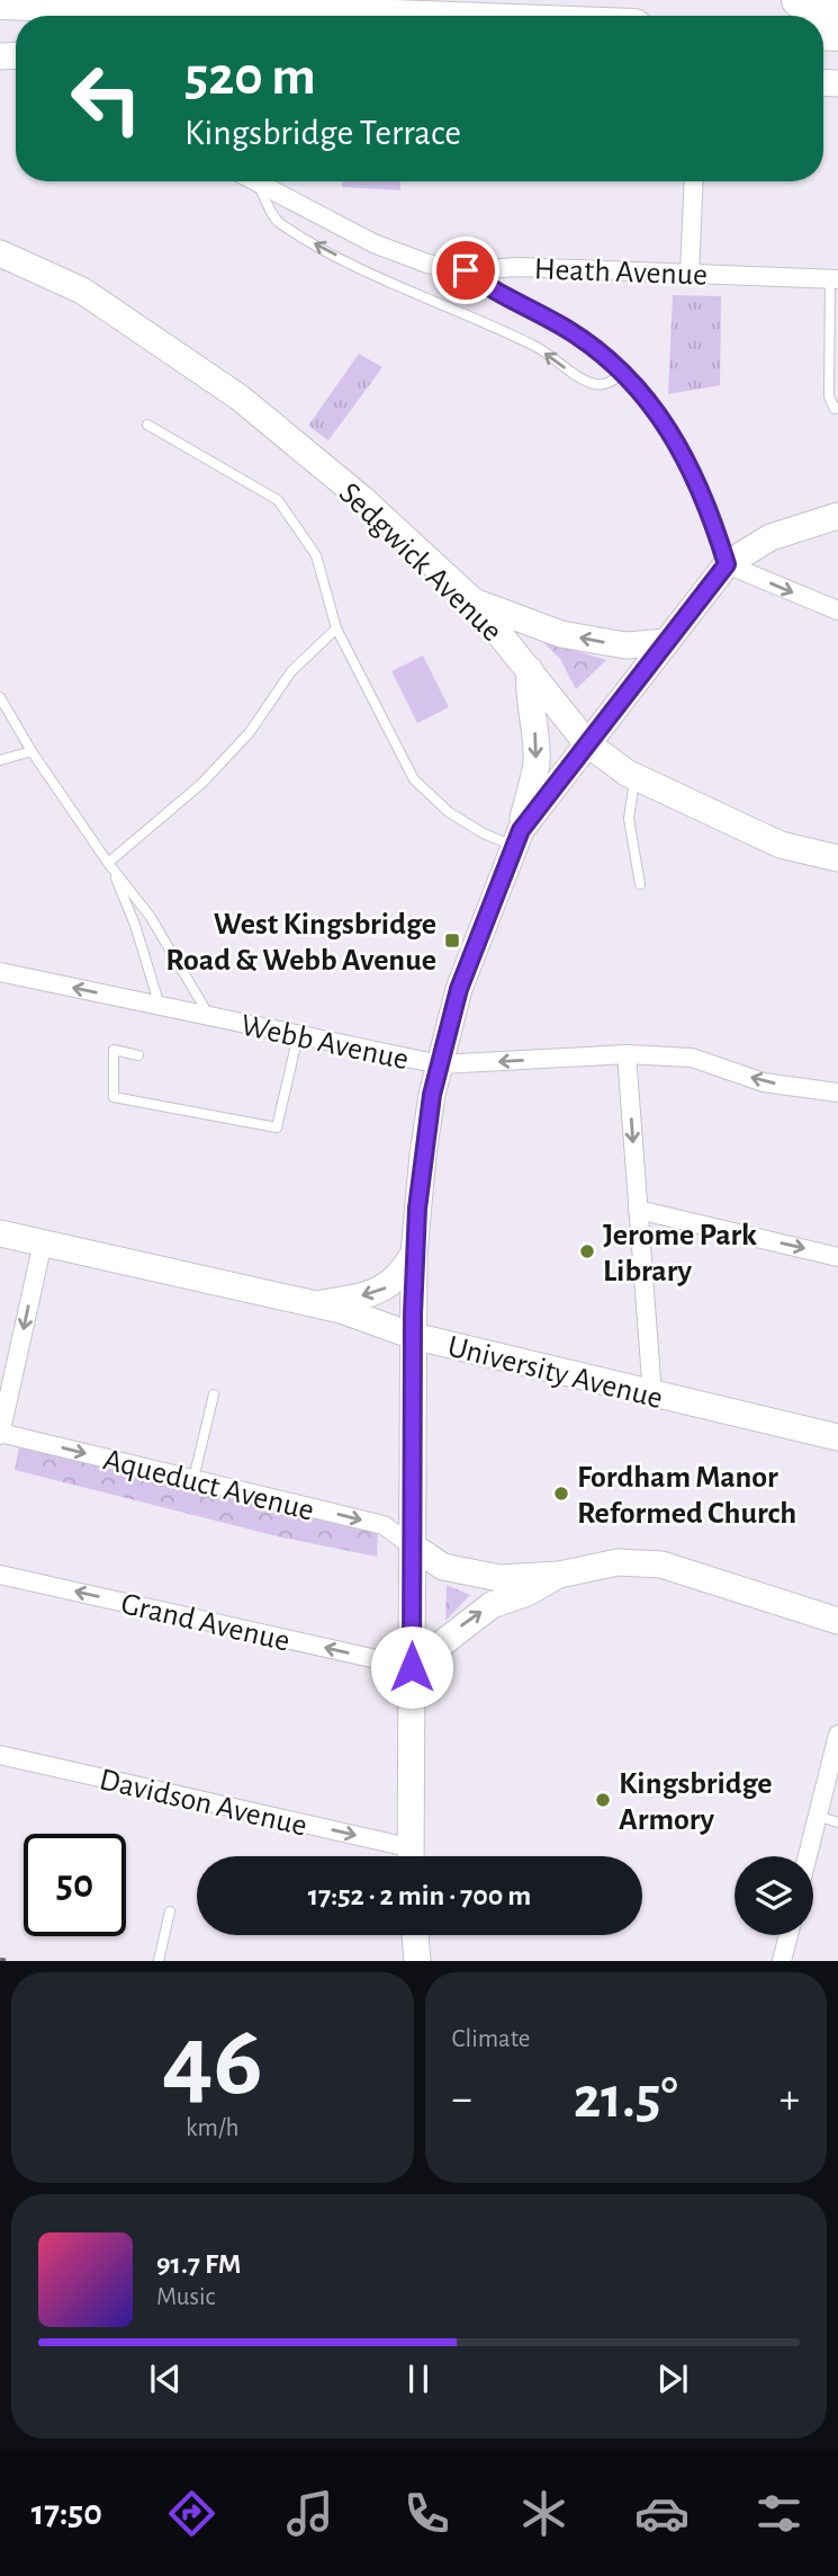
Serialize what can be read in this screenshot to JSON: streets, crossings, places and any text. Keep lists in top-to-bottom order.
{
  "streets": {
    "street": [
      "Heath Avenue",
      "Sedgwick Avenue",
      "Webb Avenue",
      "University Avenue",
      "Aqueduct Avenue",
      "Grand Avenue",
      "Davidson Avenue"
    ]
  },
  "one_way": ["Aqueduct Avenue", "Grand Avenue", "Davidson Avenue"],
  "places": {
    "transit": ["West Kingsbridge Road & Webb Avenue"],
    "other": ["Jerome Park Library", "Fordham Manor Reformed Church", "Kingsbridge Armory"]
  },
  "page": {
    "turn": ["520 m", "Kingsbridge Terrace"],
    "limit": "50",
    "trip": "17:52 · 2 min · 700 m",
    "tile": [
      ["46", "km/h"],
      "Climate"
    ],
    "heat": ["−", "21.5°", "+"],
    "song": ["91.7 FM", "Music"],
    "tabs": "17:50"
  }
}
